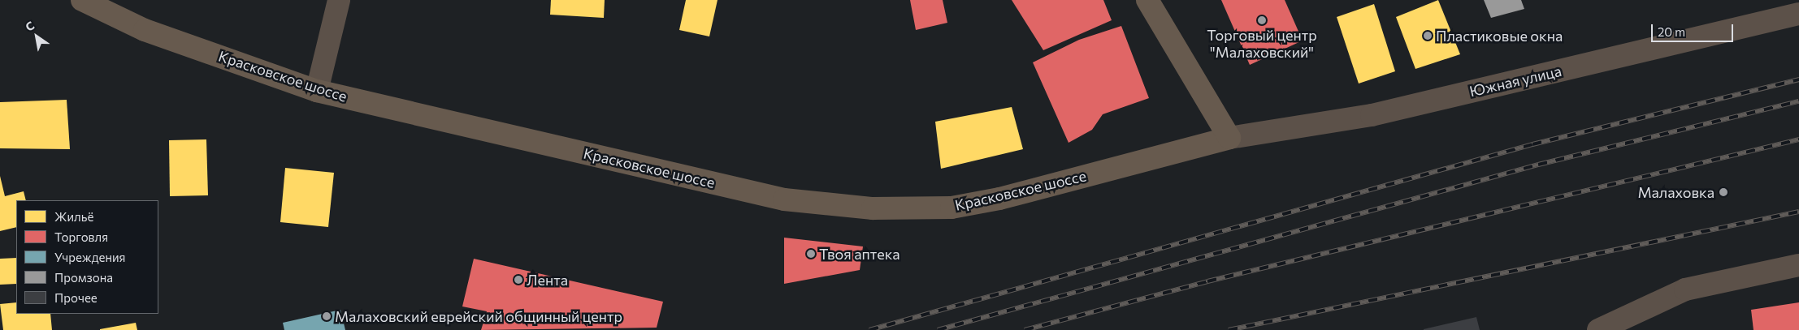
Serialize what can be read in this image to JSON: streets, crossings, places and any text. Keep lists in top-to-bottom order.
{
  "streets": {
    "main road": ["Красковское шоссе"],
    "street": ["Южная улица"]
  },
  "crossings": [
    ["Красковское шоссе", "Южная улица"]
  ],
  "places": [
    "Торговый центр \"Малаховский\"",
    "Пластиковые окна",
    "Малаховка",
    "Твоя аптека",
    "Лента",
    "Малаховский еврейский общинный центр"
  ],
  "legend": [
    "Жильё",
    "Торговля",
    "Учреждения",
    "Промзона",
    "Прочее"
  ],
  "scale_bar": "20 m",
  "north": "top left"
}
